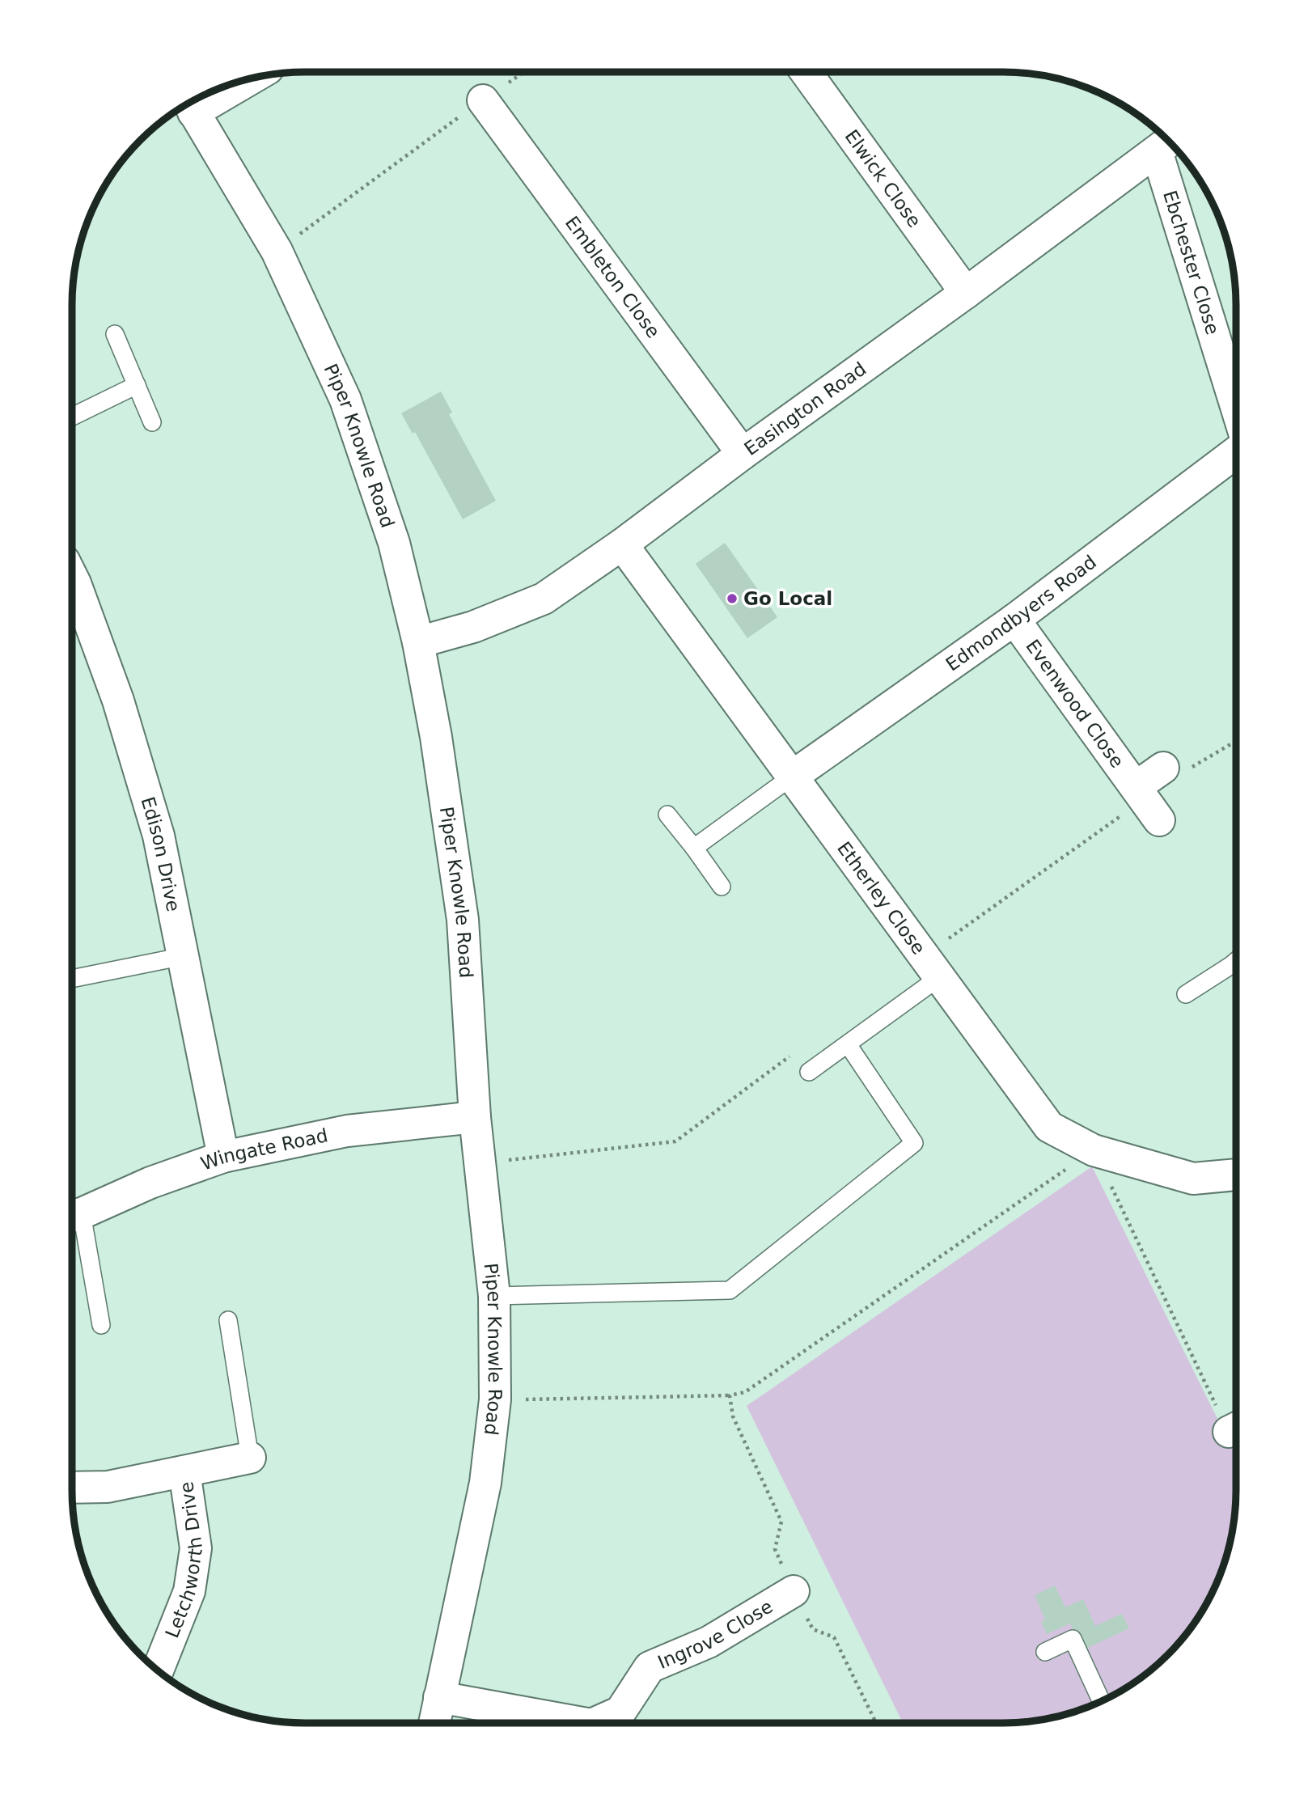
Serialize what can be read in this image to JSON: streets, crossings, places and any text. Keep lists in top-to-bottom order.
{
  "streets": {
    "street": [
      "Elwick Close",
      "Ebchester Close",
      "Embleton Close",
      "Easington Road",
      "Piper Knowle Road",
      "Edmondbyers Road",
      "Evenwood Close",
      "Edison Drive",
      "Etherley Close",
      "Wingate Road",
      "Letchworth Drive",
      "Ingrove Close"
    ]
  },
  "crossings": [
    ["Elwick Close", "Easington Road"],
    ["Ebchester Close", "Easington Road"],
    ["Embleton Close", "Easington Road"],
    ["Easington Road", "Piper Knowle Road"],
    ["Easington Road", "Etherley Close"],
    ["Piper Knowle Road", "Wingate Road"],
    ["Edmondbyers Road", "Evenwood Close"],
    ["Edmondbyers Road", "Etherley Close"],
    ["Edison Drive", "Wingate Road"]
  ],
  "places": ["Go Local"]
}
